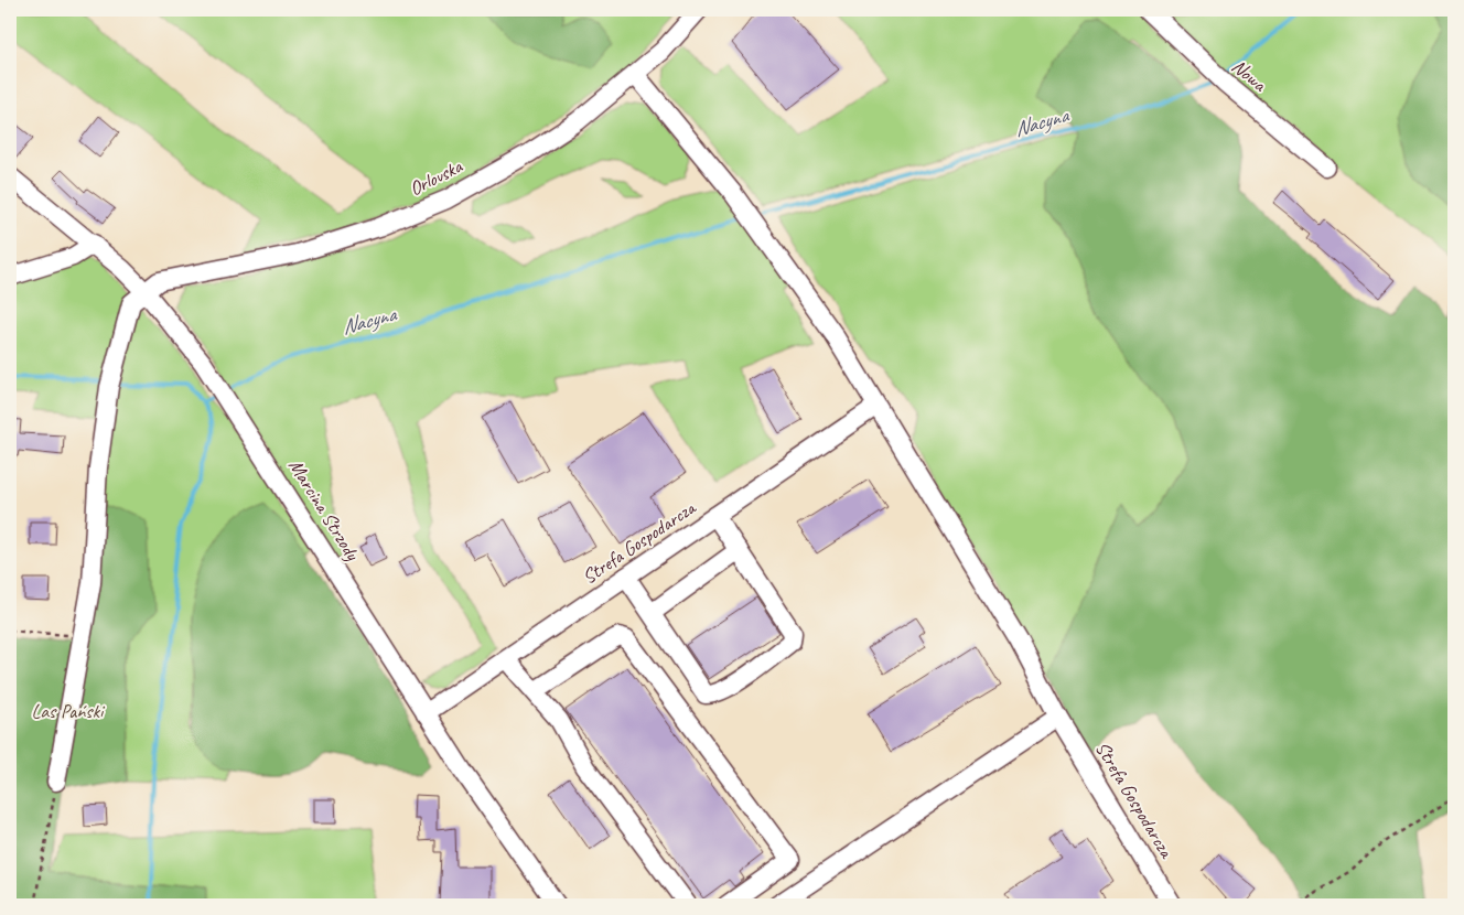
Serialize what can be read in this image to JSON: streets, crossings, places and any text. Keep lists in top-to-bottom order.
{
  "streets": {
    "street": [
      "Nowa",
      "Orlovska",
      "Marcina Strzody",
      "Strefa Gospodarcza"
    ]
  },
  "crossings": [
    ["Orlovska", "Marcina Strzody"],
    ["Orlovska", "Strefa Gospodarcza"],
    ["Marcina Strzody", "Strefa Gospodarcza"]
  ],
  "water": ["Nacyna"],
  "parks": ["Las Pański"]
}
